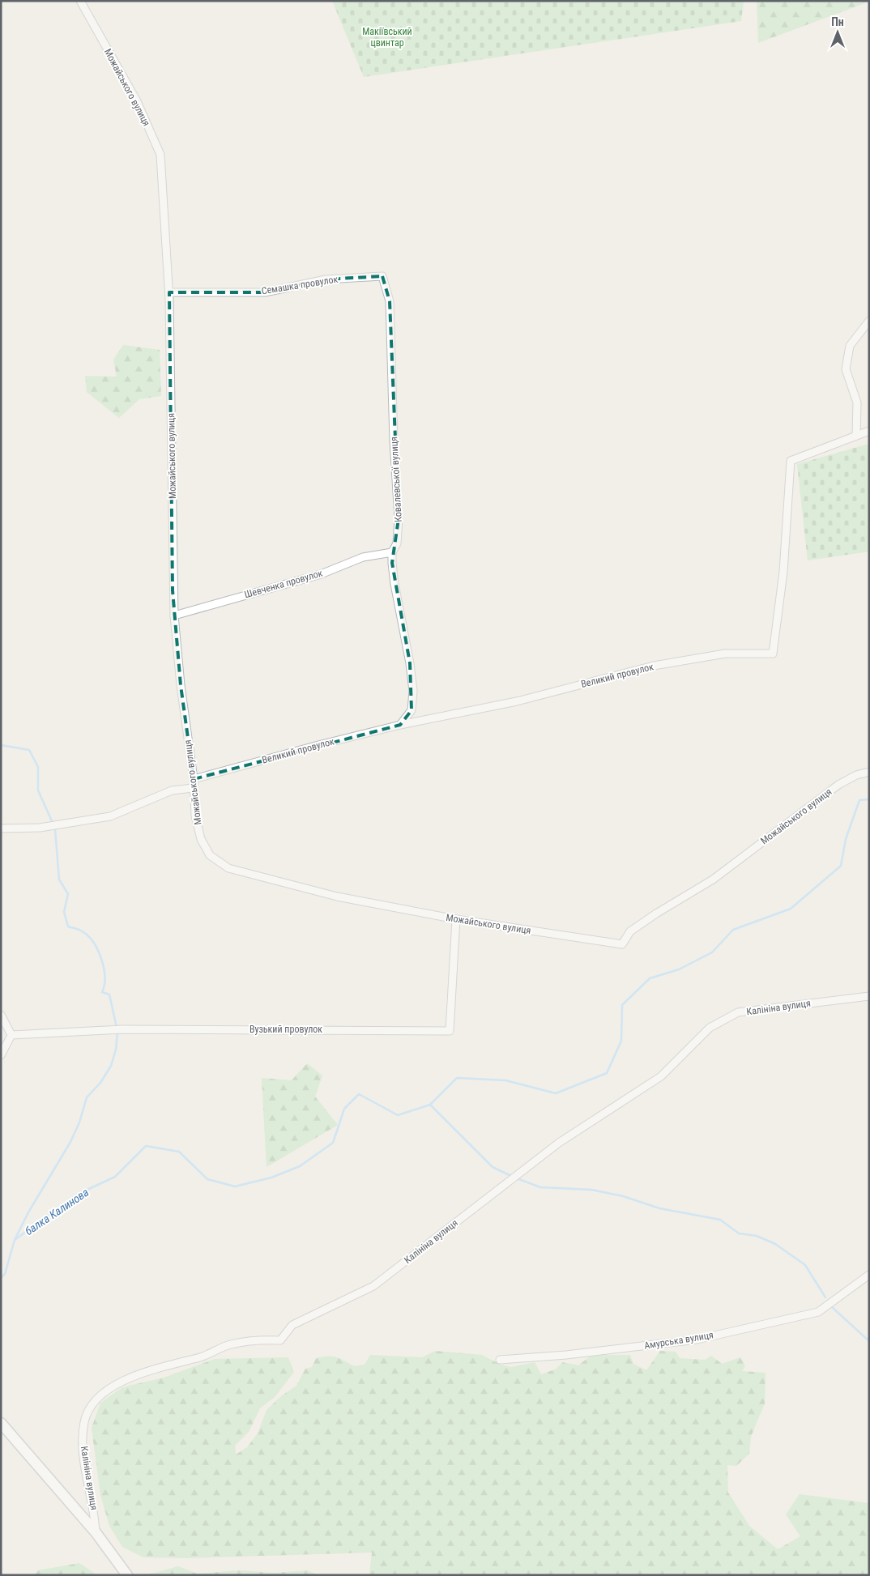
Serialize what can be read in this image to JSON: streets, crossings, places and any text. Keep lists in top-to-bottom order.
{
  "streets": {
    "street": [
      "Можайського вулиця",
      "Семашка провулок",
      "Ковалевської вулиця",
      "Шевченка провулок",
      "Великий провулок",
      "Калініна вулиця",
      "Вузький провулок",
      "Амурська вулиця"
    ]
  },
  "crossings": [
    ["Можайського вулиця", "Семашка провулок"],
    ["Можайського вулиця", "Шевченка провулок"],
    ["Можайського вулиця", "Великий провулок"],
    ["Можайського вулиця", "Вузький провулок"],
    ["Семашка провулок", "Ковалевської вулиця"],
    ["Ковалевської вулиця", "Шевченка провулок"],
    ["Ковалевської вулиця", "Великий провулок"]
  ],
  "water": ["балка Калинова"],
  "parks": ["Макіївський цвинтар"],
  "north": "top"
}
